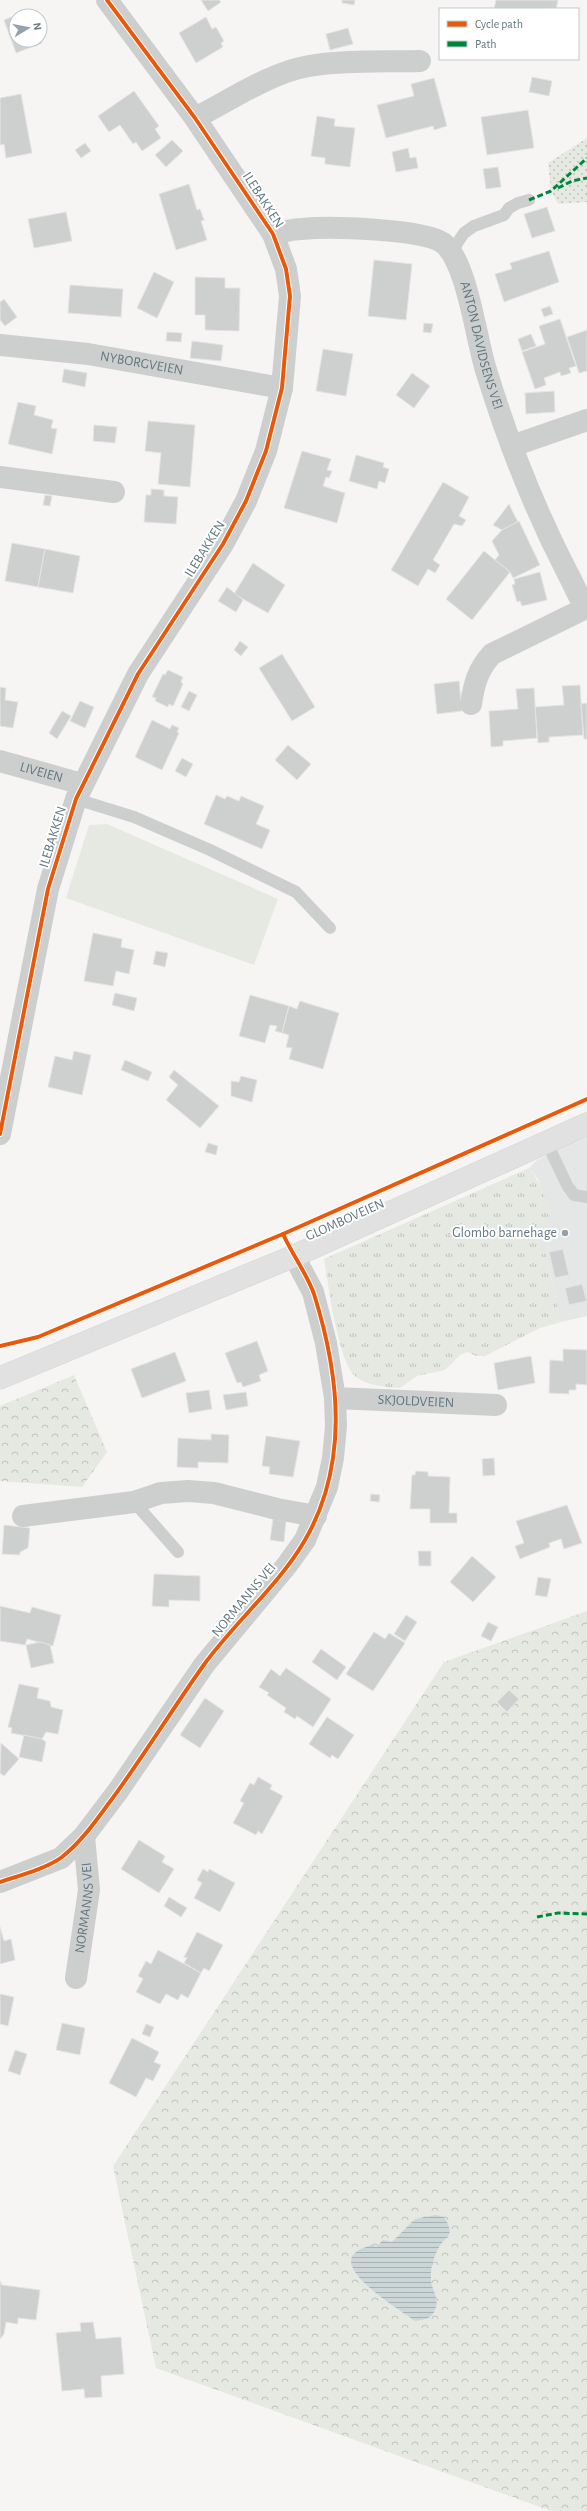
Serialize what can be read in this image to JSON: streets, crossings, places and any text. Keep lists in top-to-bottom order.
{
  "streets": {
    "main road": ["GLOMBOVEIEN"],
    "street": [
      "ILEBAKKEN",
      "ANTON DAVIDSENS VEI",
      "NYBORGVEIEN",
      "LIVEIEN",
      "SKJOLDVEIEN",
      "NORMANNS VEI"
    ]
  },
  "crossings": [
    ["ILEBAKKEN", "NYBORGVEIEN"],
    ["ILEBAKKEN", "LIVEIEN"],
    ["GLOMBOVEIEN", "NORMANNS VEI"],
    ["SKJOLDVEIEN", "NORMANNS VEI"]
  ],
  "places": ["Glombo barnehage"],
  "legend": ["Cycle path", "Path"],
  "north": "right"
}
